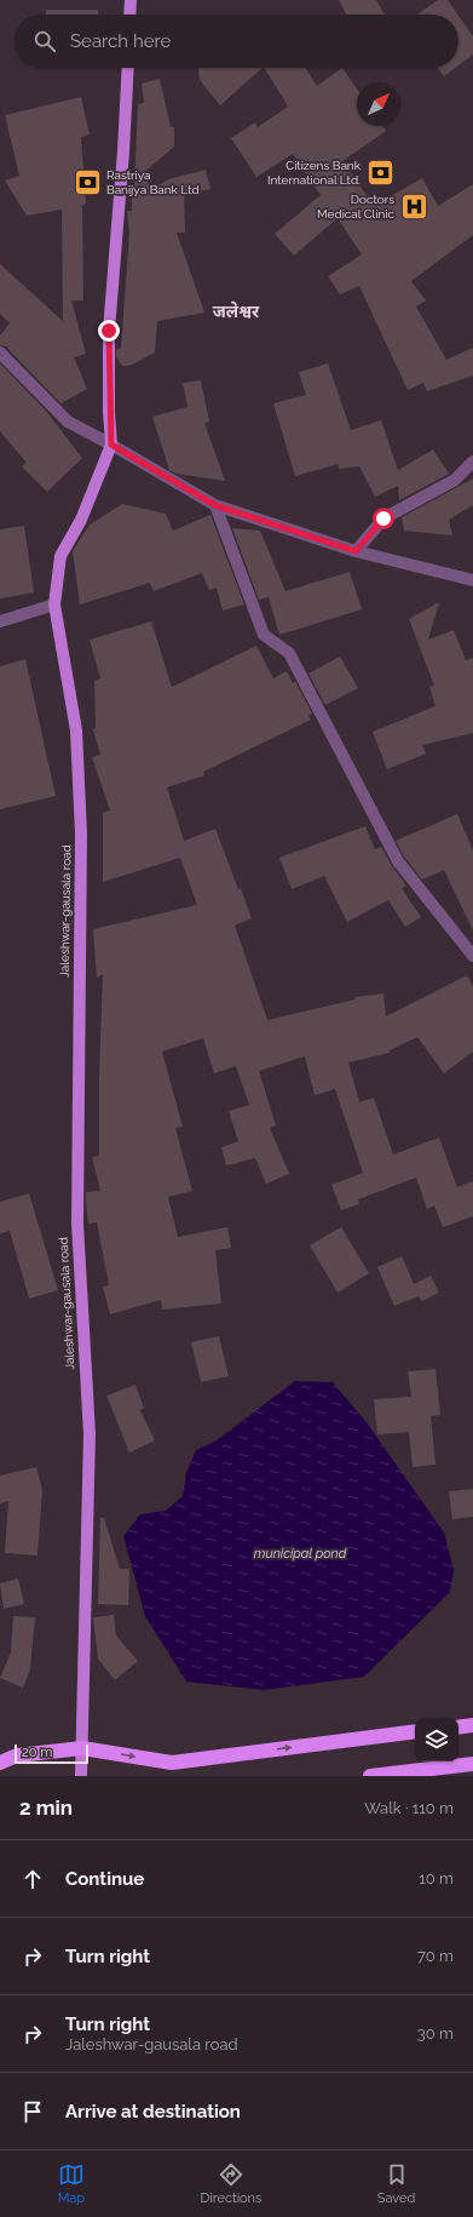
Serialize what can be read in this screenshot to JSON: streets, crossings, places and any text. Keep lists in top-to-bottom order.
{
  "streets": {
    "main road": ["Jaleshwar-gausala road"]
  },
  "districts": ["जलेश्वर"],
  "water": ["municipal pond"],
  "places": {
    "bank": ["Citizens Bank International Ltd.", "Rastriya Banijya Bank Ltd"],
    "hospital": ["Doctors Medical Clinic"]
  },
  "scale_bar": "20 m",
  "north": "top right",
  "page": {
    "search": "Search here",
    "scale": "20 m",
    "heading": ["2 min", "Walk · 110 m"],
    "list": [
      ["Continue", "10 m"],
      ["Turn right", "70 m"],
      ["Turn right", "Jaleshwar-gausala road", "30 m"],
      "Arrive at destination"
    ],
    "nav": ["Map", "Directions", "Saved"]
  }
}
